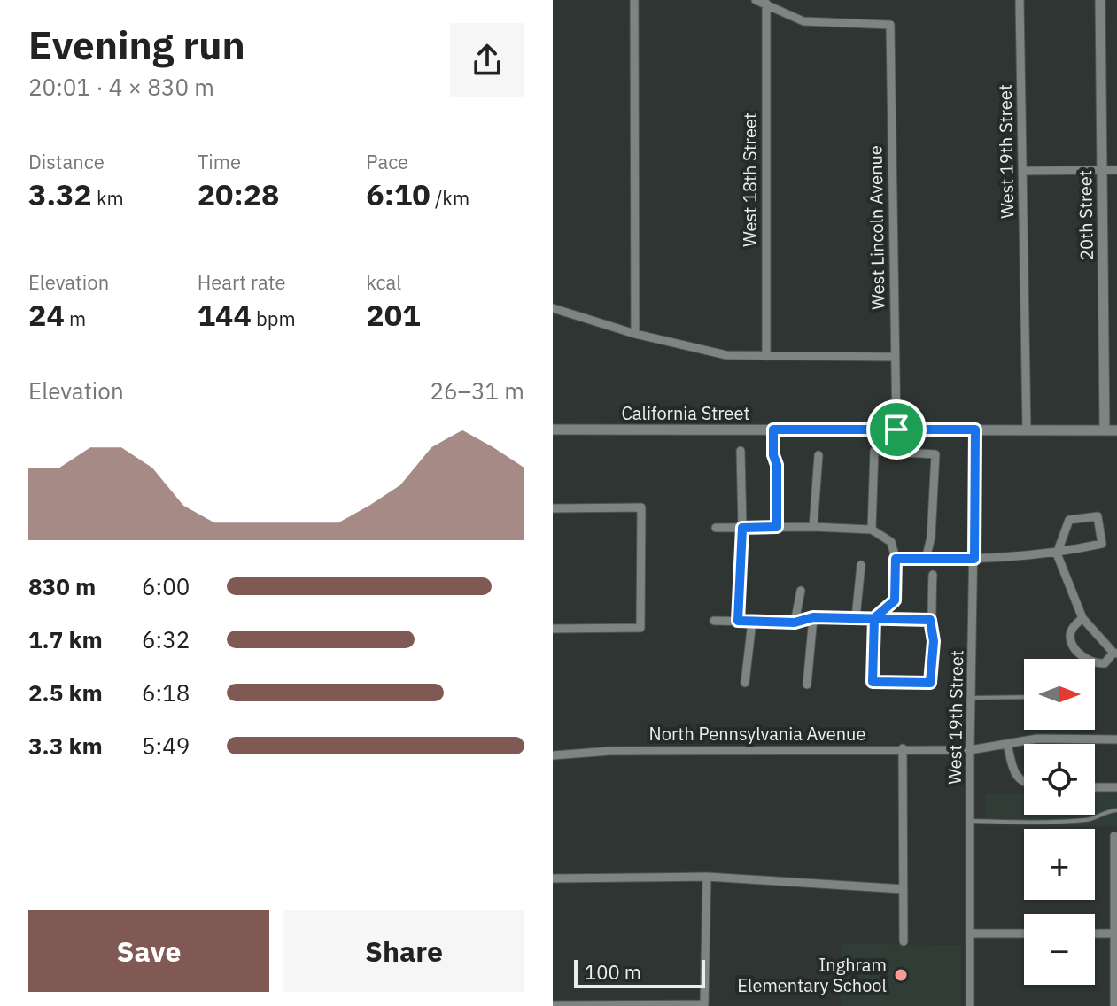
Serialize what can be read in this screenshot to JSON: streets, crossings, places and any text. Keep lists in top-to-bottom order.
{
  "streets": {
    "street": [
      "West 19th Street",
      "West 18th Street",
      "20th Street",
      "West Lincoln Avenue",
      "California Street",
      "North Pennsylvania Avenue"
    ]
  },
  "crossings": [
    ["West 19th Street", "California Street"],
    ["West 19th Street", "North Pennsylvania Avenue"],
    ["West 18th Street", "West Lincoln Avenue"],
    ["20th Street", "California Street"],
    ["West Lincoln Avenue", "California Street"]
  ],
  "places": ["Inghram Elementary School"],
  "scale_bar": "100 m",
  "north": "right",
  "page": {
    "heading": ["Evening run", "20:01 · 4 × 830 m"],
    "stats": [
      ["Distance", "3.32 km"],
      ["Time", "20:28"],
      ["Pace", "6:10 /km"],
      ["Elevation", "24 m"],
      ["Heart rate", "144 bpm"],
      ["kcal", "201"]
    ],
    "chart": ["Elevation", "26–31 m"],
    "list": [
      {
        "name": "830 m",
        "note": "6:00"
      },
      {
        "name": "1.7 km",
        "note": "6:32"
      },
      {
        "name": "2.5 km",
        "note": "6:18"
      },
      {
        "name": "3.3 km",
        "note": "5:49"
      }
    ],
    "map_buttons": ["+", "−"],
    "buttons": ["Save", "Share"],
    "scale": "100 m"
  }
}
